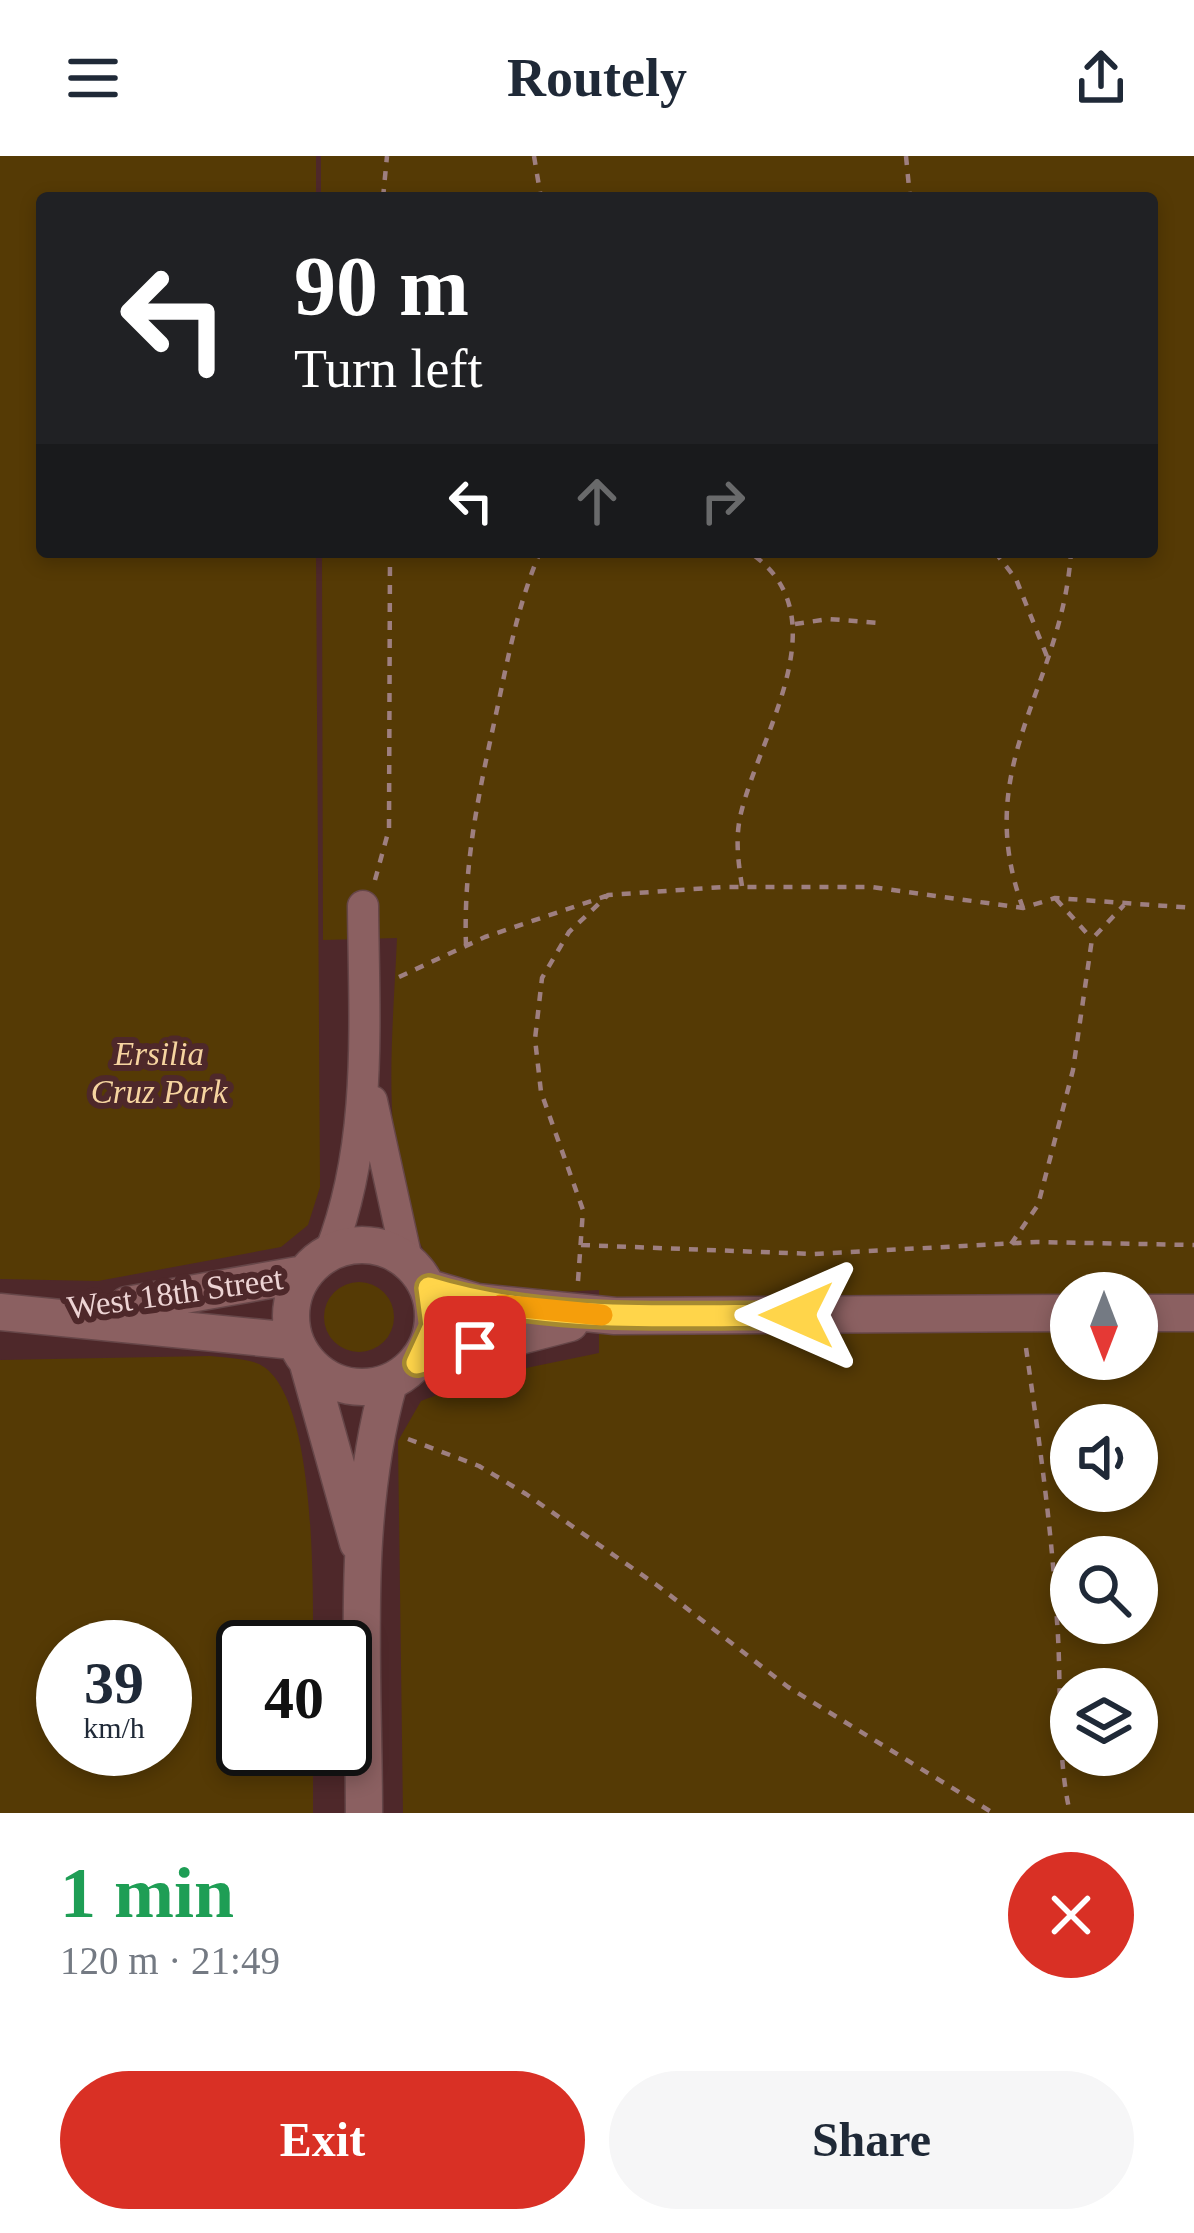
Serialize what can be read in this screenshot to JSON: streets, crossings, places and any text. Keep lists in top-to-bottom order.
{
  "streets": {
    "street": ["West 18th Street"]
  },
  "parks": ["Ersilia Cruz Park"],
  "north": "bottom",
  "page": {
    "header": "Routely",
    "turn": ["90 m", "Turn left"],
    "speed": "39 km/h",
    "limit": "40",
    "heading": ["1 min", "120 m · 21:49"],
    "buttons": ["Exit", "Share"]
  }
}
